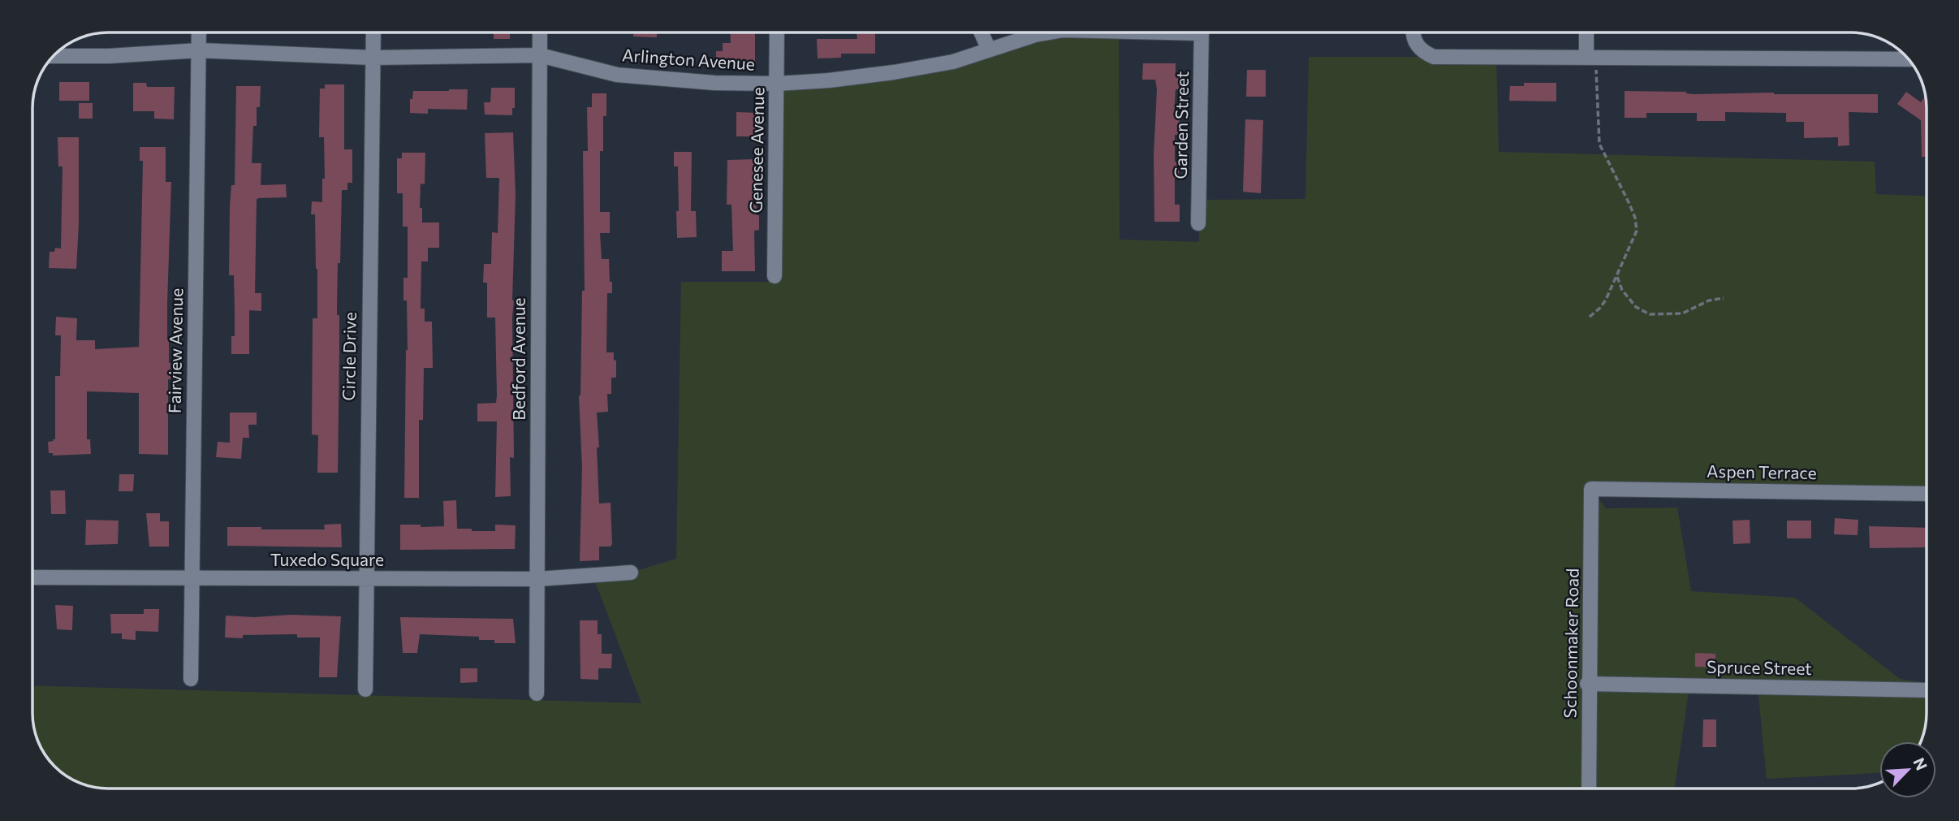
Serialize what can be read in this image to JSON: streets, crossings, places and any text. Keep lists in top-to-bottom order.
{
  "streets": {
    "street": [
      "Arlington Avenue",
      "Garden Street",
      "Genesee Avenue",
      "Fairview Avenue",
      "Circle Drive",
      "Bedford Avenue",
      "Aspen Terrace",
      "Tuxedo Square",
      "Schoonmaker Road",
      "Spruce Street"
    ]
  },
  "crossings": [
    ["Arlington Avenue", "Genesee Avenue"],
    ["Arlington Avenue", "Fairview Avenue"],
    ["Arlington Avenue", "Circle Drive"],
    ["Arlington Avenue", "Bedford Avenue"],
    ["Fairview Avenue", "Tuxedo Square"],
    ["Circle Drive", "Tuxedo Square"],
    ["Bedford Avenue", "Tuxedo Square"],
    ["Aspen Terrace", "Schoonmaker Road"],
    ["Schoonmaker Road", "Spruce Street"]
  ],
  "north": "top right"
}
